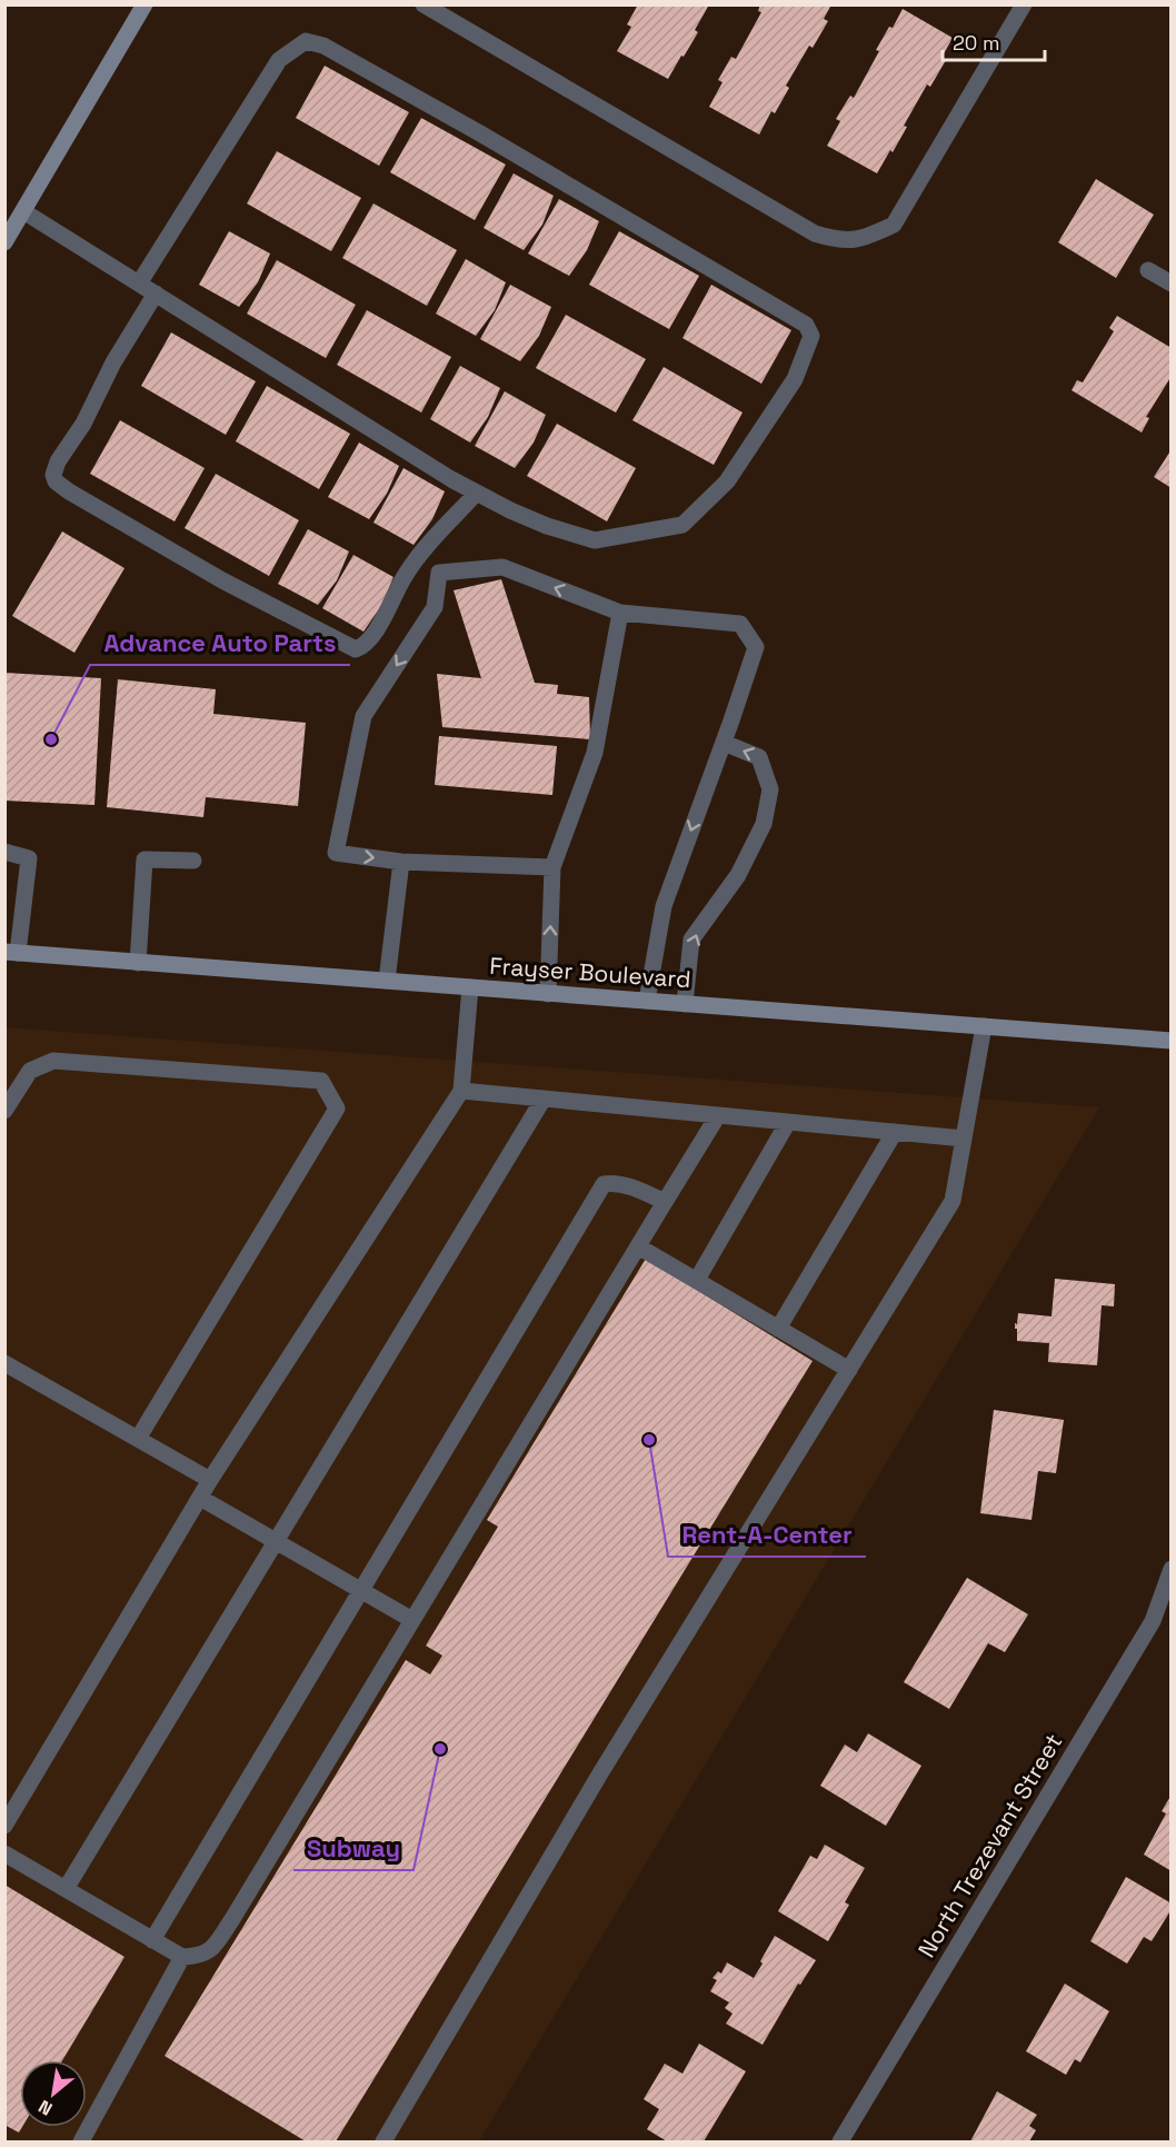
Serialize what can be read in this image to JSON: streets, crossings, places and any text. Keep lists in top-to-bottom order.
{
  "streets": {
    "main road": ["Frayser Boulevard"],
    "street": ["North Trezevant Street"]
  },
  "places": ["Advance Auto Parts", "Rent-A-Center", "Subway"],
  "scale_bar": "20 m",
  "north": "bottom left"
}
